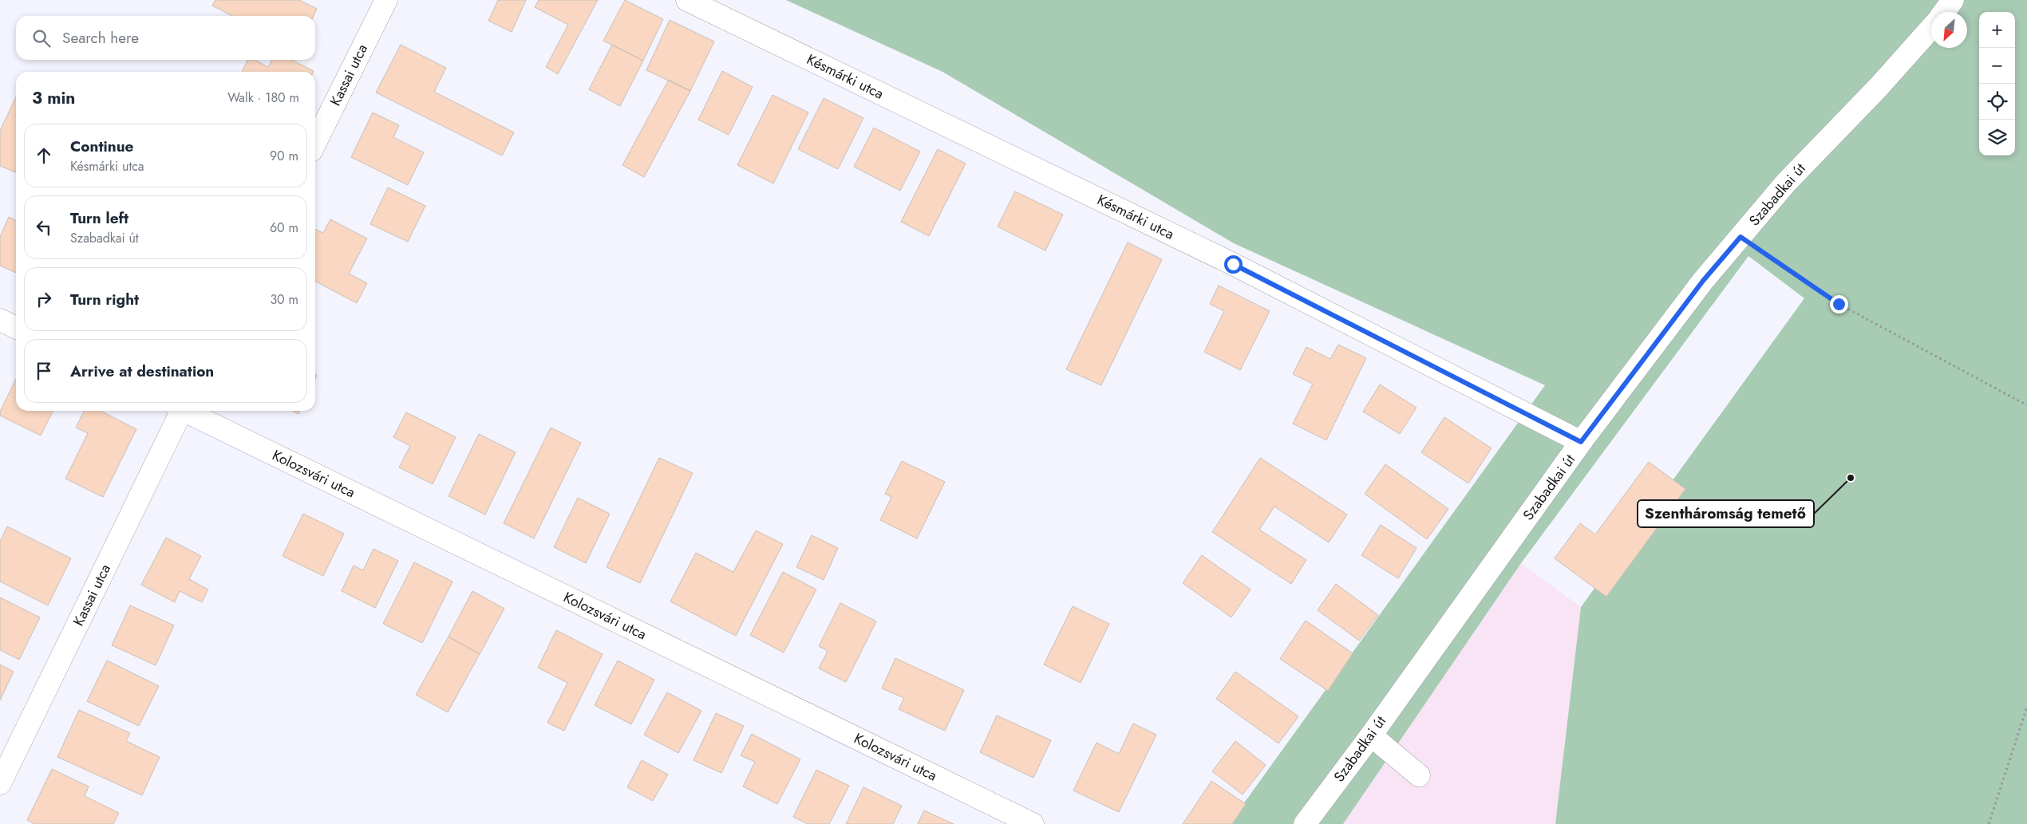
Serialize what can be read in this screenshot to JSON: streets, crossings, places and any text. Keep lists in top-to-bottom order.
{
  "streets": {
    "street": [
      "Kassai utca",
      "Késmárki utca",
      "Szabadkai út",
      "Kolozsvári utca"
    ]
  },
  "crossings": [
    ["Késmárki utca", "Szabadkai út"]
  ],
  "places": ["Szentháromság temető"],
  "north": "bottom left",
  "page": {
    "map_buttons": ["+", "−"],
    "search": "Search here",
    "heading": ["3 min", "Walk · 180 m"],
    "list": [
      ["Continue", "Késmárki utca", "90 m"],
      ["Turn left", "Szabadkai út", "60 m"],
      ["Turn right", "30 m"],
      "Arrive at destination"
    ]
  }
}
